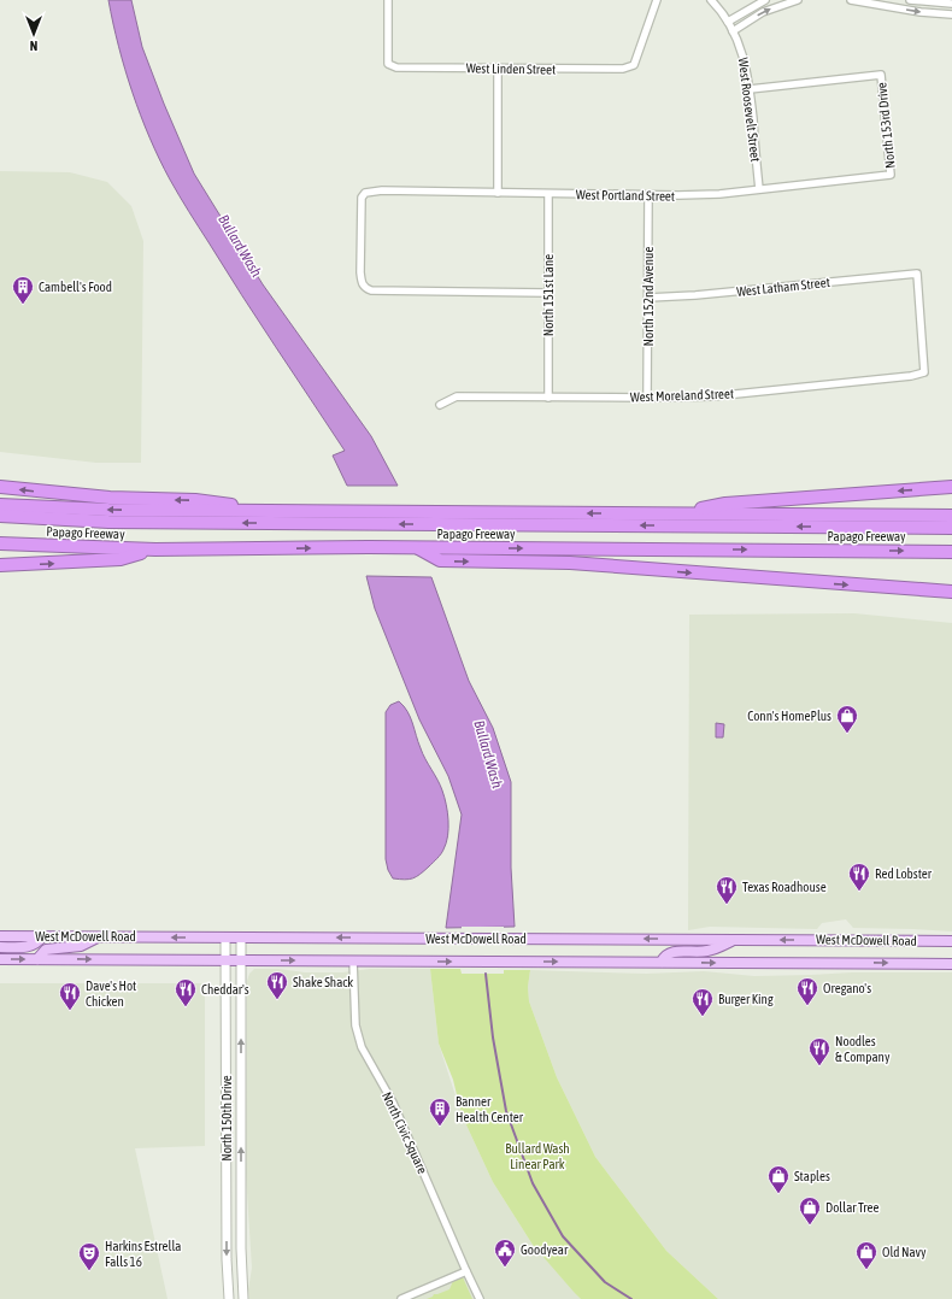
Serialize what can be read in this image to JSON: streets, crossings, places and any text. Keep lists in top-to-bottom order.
{
  "streets": {
    "highway": ["Papago Freeway"],
    "main road": ["West McDowell Road"],
    "street": [
      "West Linden Street",
      "West Roosevelt Street",
      "North 153rd Drive",
      "West Portland Street",
      "West Latham Street",
      "North 151st Lane",
      "North 152nd Avenue",
      "West Moreland Street",
      "North 150th Drive",
      "North Civic Square"
    ]
  },
  "crossings": [
    ["West Roosevelt Street", "North 153rd Drive"],
    ["West Roosevelt Street", "West Portland Street"],
    ["North 153rd Drive", "West Portland Street"],
    ["West Portland Street", "North 151st Lane"],
    ["West Portland Street", "North 152nd Avenue"],
    ["West Latham Street", "North 152nd Avenue"],
    ["West Latham Street", "West Moreland Street"],
    ["North 151st Lane", "West Moreland Street"],
    ["North 152nd Avenue", "West Moreland Street"],
    ["West McDowell Road", "North 150th Drive"],
    ["West McDowell Road", "North Civic Square"]
  ],
  "water": ["Bullard Wash"],
  "parks": ["Bullard Wash Linear Park"],
  "places": {
    "building": ["Cambell's Food", "Banner Health Center"],
    "shop": [
      "Conn's HomePlus",
      "Staples",
      "Dollar Tree",
      "Old Navy"
    ],
    "restaurant": [
      "Red Lobster",
      "Texas Roadhouse",
      "Shake Shack",
      "Oregano's",
      "Cheddar's",
      "Dave's Hot Chicken",
      "Burger King",
      "Noodles & Company"
    ],
    "public building": ["Goodyear"],
    "theatre": ["Harkins Estrella Falls 16"]
  },
  "north": "bottom"
}
